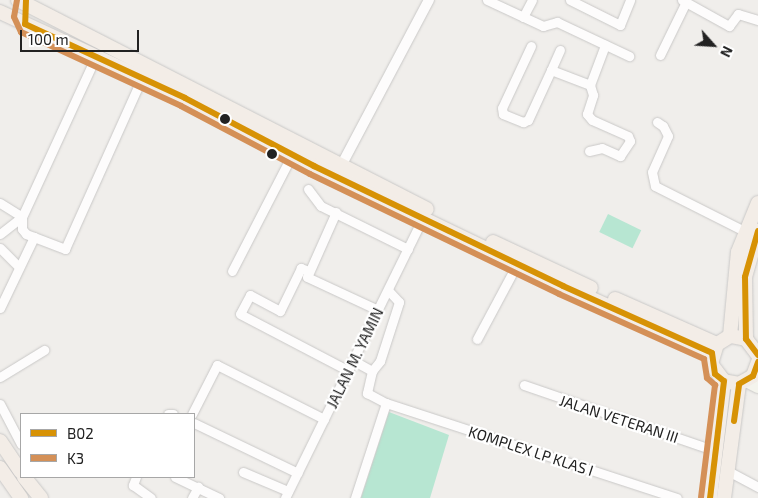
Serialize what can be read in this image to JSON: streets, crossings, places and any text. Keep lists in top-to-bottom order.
{
  "streets": {
    "street": ["JALAN M. YAMIN", "JALAN VETERAN III", "KOMPLEX LP KLAS I"]
  },
  "lines": ["transit line B02", "transit line K3"],
  "legend": ["B02", "K3"],
  "scale_bar": "100 m",
  "north": "bottom right"
}
